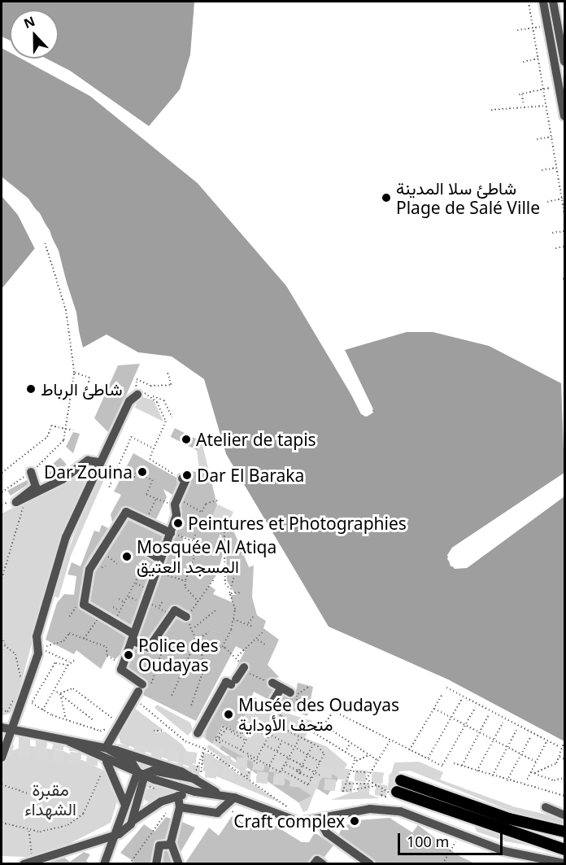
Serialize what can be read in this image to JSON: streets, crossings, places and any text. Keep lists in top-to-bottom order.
{
  "parks": ["مقبرة الشهداء"],
  "places": [
    "شاطئ سلا المدينة Plage de Salé Ville",
    "شاطئ الرباط",
    "Atelier de tapis",
    "Dar Zouina",
    "Dar El Baraka",
    "Peintures et Photographies",
    "Mosquée Al Atiqa المسجد العتيق",
    "Police des Oudayas",
    "Musée des Oudayas متحف الأوداية",
    "Craft complex"
  ],
  "scale_bar": "100 m",
  "north": "top"
}
